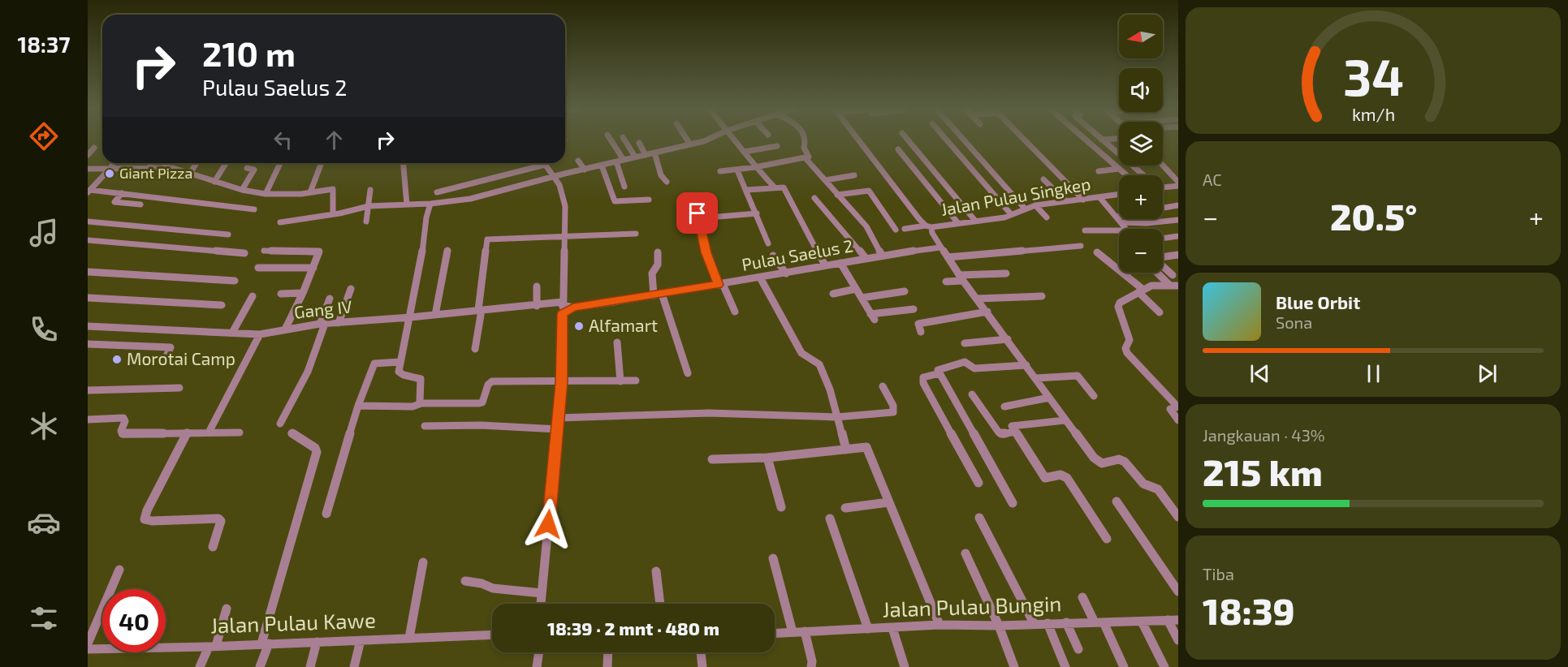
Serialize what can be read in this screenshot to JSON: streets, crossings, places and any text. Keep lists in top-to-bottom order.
{
  "streets": {
    "street": [
      "Jalan Pulau Singkep",
      "Pulau Saelus 2",
      "Gang IV",
      "Jalan Pulau Bungin",
      "Jalan Pulau Kawe"
    ]
  },
  "crossings": [
    ["Jalan Pulau Singkep", "Pulau Saelus 2"],
    ["Pulau Saelus 2", "Gang IV"]
  ],
  "places": ["Giant Pizza", "Alfamart", "Morotai Camp"],
  "north": "left",
  "page": {
    "tabs": "18:37",
    "map_buttons": ["+", "−"],
    "turn": ["210 m", "Pulau Saelus 2"],
    "tile": [
      "AC",
      ["Jangkauan · 43%", "215 km"],
      ["Tiba", "18:39"]
    ],
    "heat": ["−", "20.5°", "+"],
    "song": ["Blue Orbit", "Sona"],
    "limit": "40",
    "trip": "18:39 · 2 mnt · 480 m",
    "gauge": ["34", "km/h"]
  }
}
